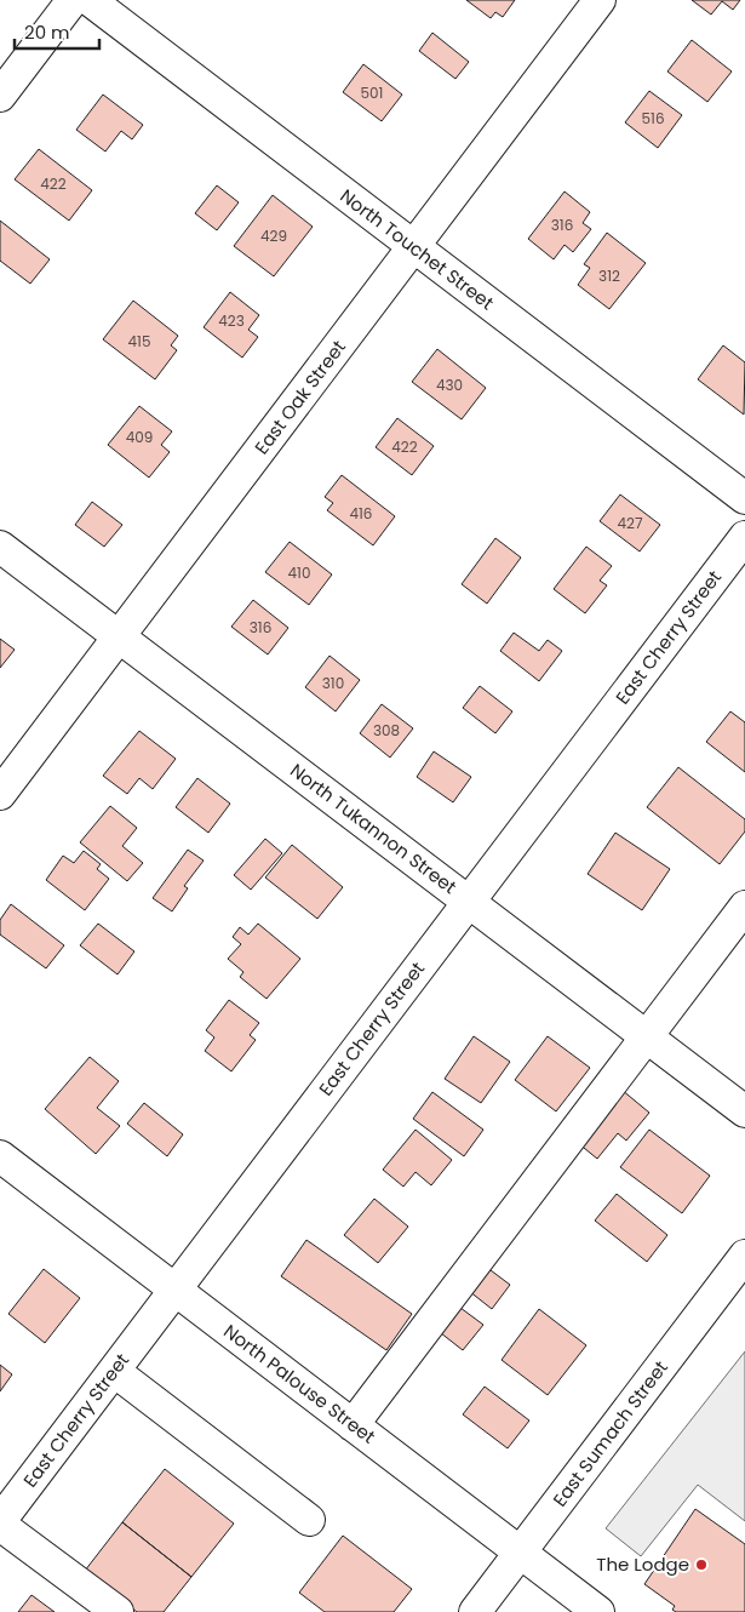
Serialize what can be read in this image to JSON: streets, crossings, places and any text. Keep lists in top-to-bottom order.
{
  "streets": {
    "street": [
      "North Touchet Street",
      "East Oak Street",
      "East Cherry Street",
      "North Tukannon Street",
      "North Palouse Street",
      "East Sumach Street"
    ]
  },
  "crossings": [
    ["North Touchet Street", "East Oak Street"],
    ["East Oak Street", "North Tukannon Street"],
    ["East Cherry Street", "North Tukannon Street"],
    ["East Cherry Street", "North Palouse Street"],
    ["North Palouse Street", "East Sumach Street"]
  ],
  "places": ["The Lodge"],
  "house_numbers": [
    "501",
    "516",
    "422",
    "316",
    "429",
    "312",
    "423",
    "415",
    "430",
    "409",
    "422",
    "416",
    "427",
    "410",
    "316",
    "310",
    "308"
  ],
  "scale_bar": "20 m"
}
